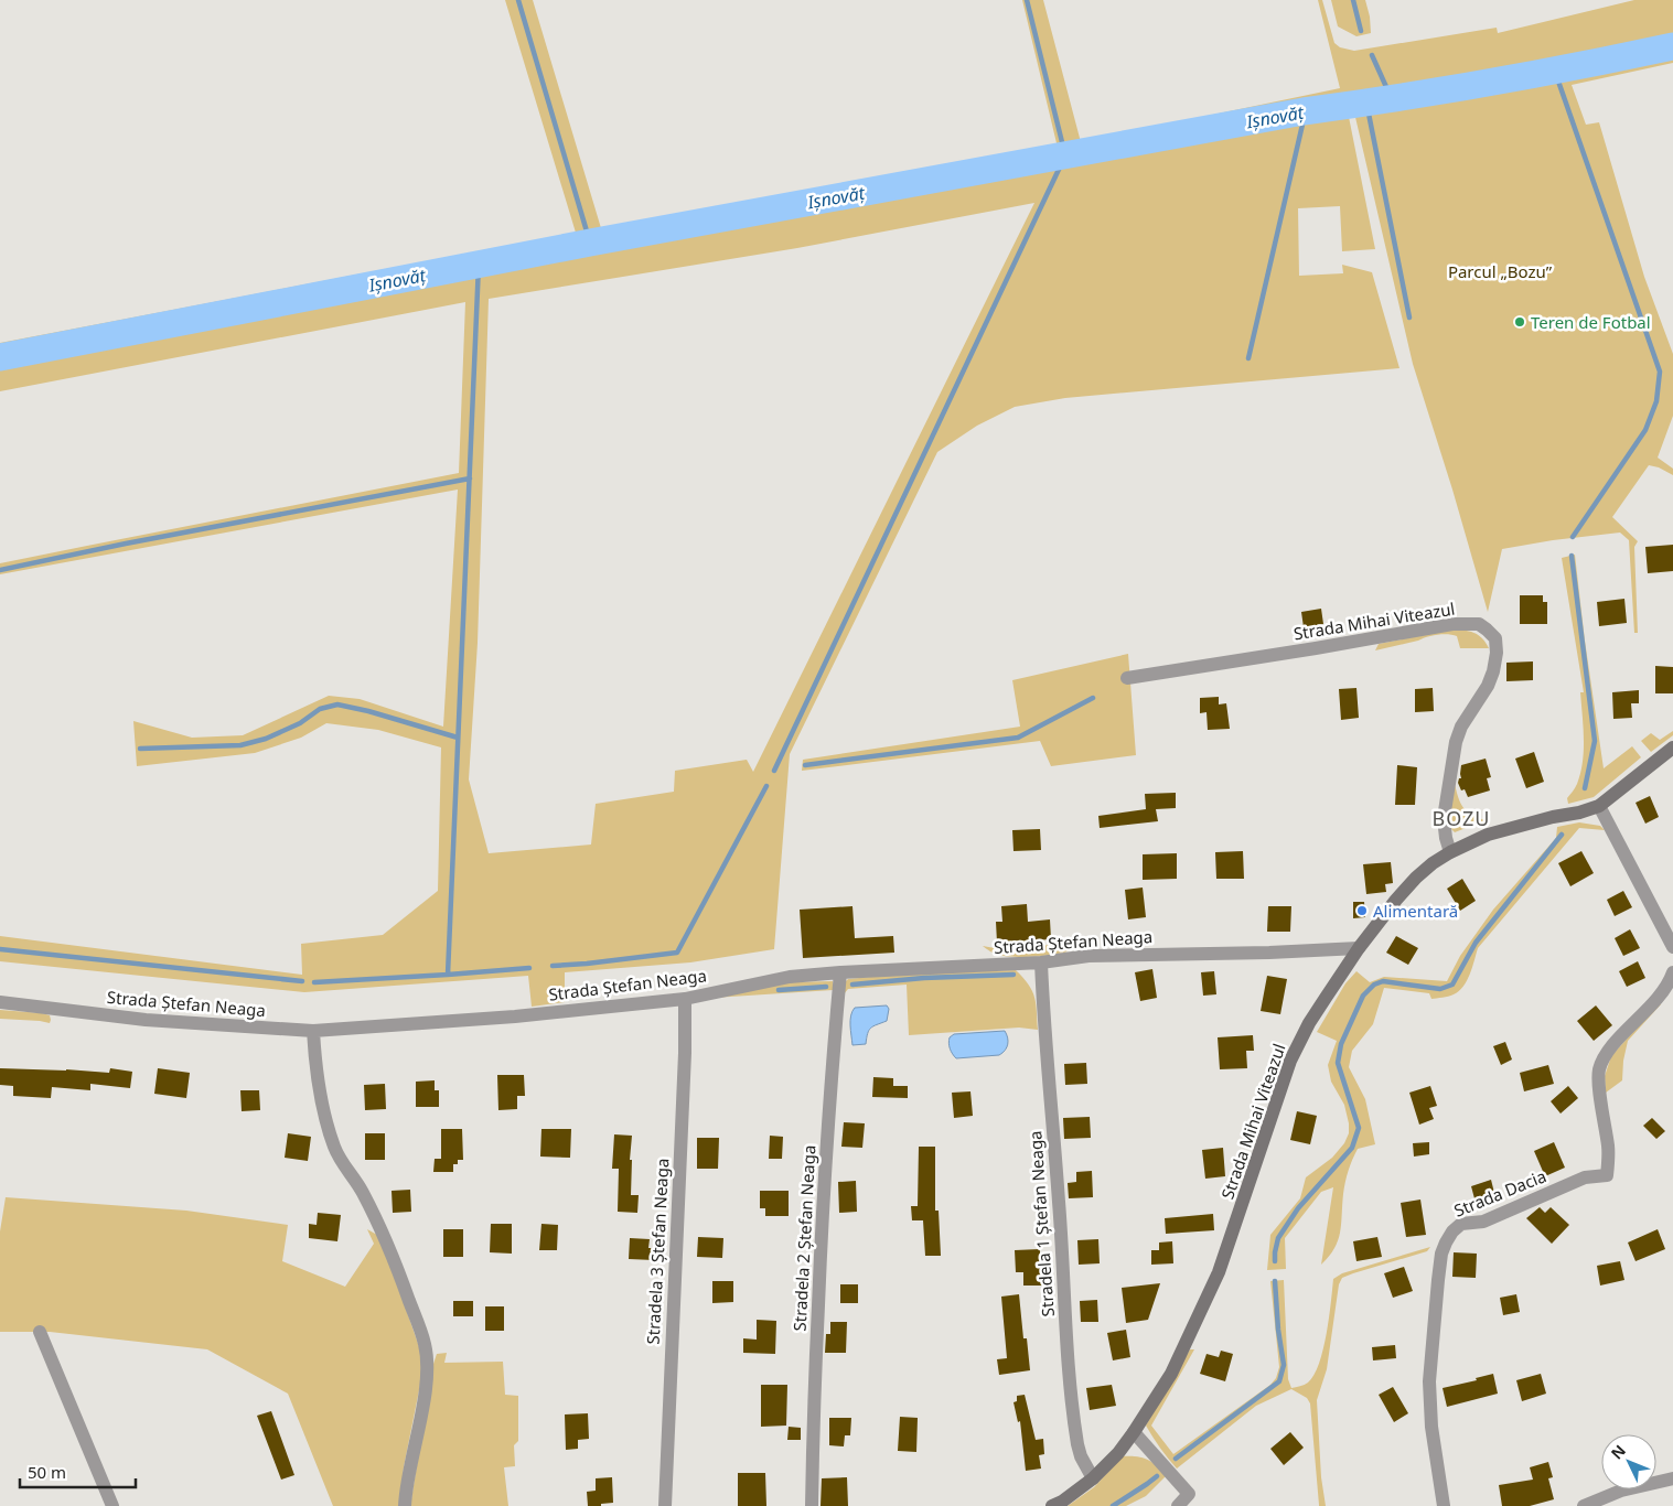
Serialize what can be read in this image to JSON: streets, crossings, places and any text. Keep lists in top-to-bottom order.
{
  "streets": {
    "street": [
      "Strada Mihai Viteazul",
      "Strada Ștefan Neaga",
      "Strada Dacia",
      "Stradela 1 Ștefan Neaga",
      "Stradela 2 Ștefan Neaga",
      "Stradela 3 Ștefan Neaga"
    ]
  },
  "crossings": [
    ["Strada Mihai Viteazul", "Strada Ștefan Neaga"],
    ["Strada Mihai Viteazul", "Stradela 1 Ștefan Neaga"],
    ["Strada Ștefan Neaga", "Stradela 1 Ștefan Neaga"],
    ["Strada Ștefan Neaga", "Stradela 2 Ștefan Neaga"],
    ["Strada Ștefan Neaga", "Stradela 3 Ștefan Neaga"]
  ],
  "districts": ["BOZU"],
  "water": ["Ișnovăț"],
  "parks": ["Parcul „Bozu”"],
  "places": ["Teren de Fotbal", "Alimentară"],
  "scale_bar": "50 m",
  "north": "top left"
}
